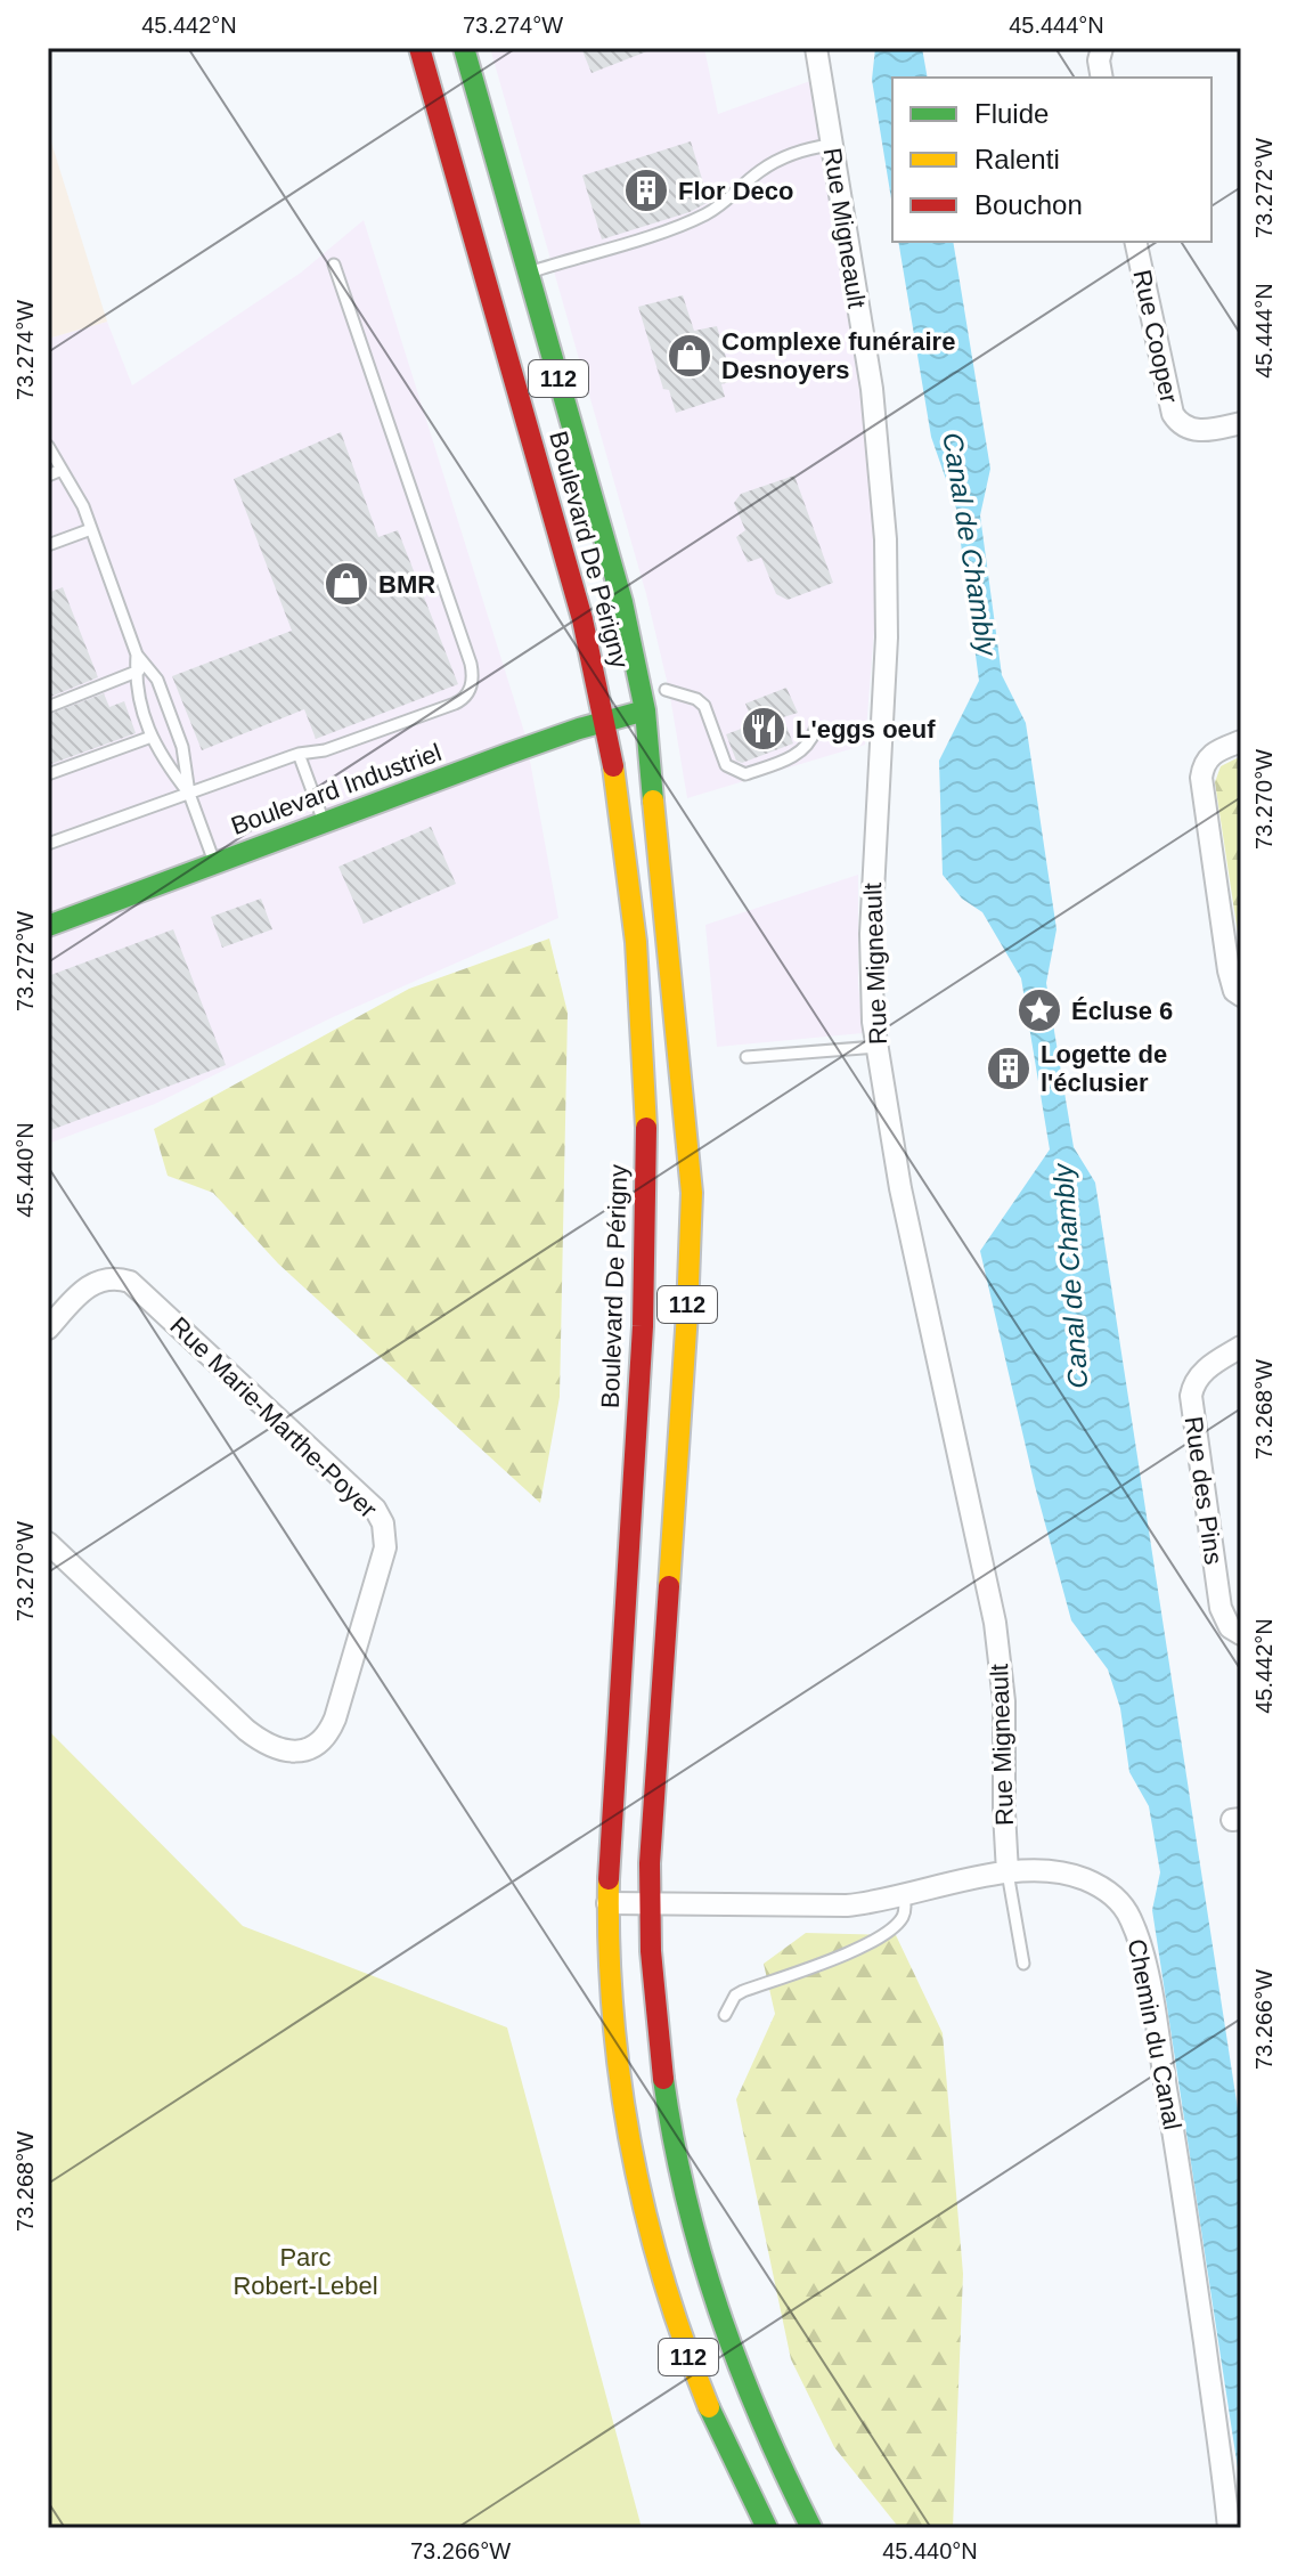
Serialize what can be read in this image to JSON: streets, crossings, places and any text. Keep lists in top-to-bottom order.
{
  "streets": {
    "main road": ["112", "Boulevard De Périgny", "Boulevard Industriel"],
    "street": [
      "Rue Migneault",
      "Rue Cooper",
      "Rue Marie-Marthe-Poyer",
      "Rue des Pins",
      "Chemin du Canal"
    ]
  },
  "crossings": [
    ["Rue Migneault", "Chemin du Canal"],
    ["Boulevard De Périgny", "Boulevard Industriel"],
    ["Boulevard De Périgny", "Chemin du Canal"]
  ],
  "water": ["Canal de Chambly"],
  "parks": ["Parc Robert-Lebel"],
  "places": {
    "building": ["Flor Deco", "Logette de l'éclusier"],
    "shop": ["Complexe funéraire Desnoyers", "BMR"],
    "restaurant": ["L'eggs oeuf"],
    "place": ["Écluse 6"]
  },
  "legend": ["Fluide", "Ralenti", "Bouchon"],
  "coordinates": [
    "45.442°N",
    "73.274°W",
    "45.444°N",
    "73.272°W",
    "73.270°W",
    "45.440°N",
    "73.268°W",
    "73.266°W"
  ]
}
